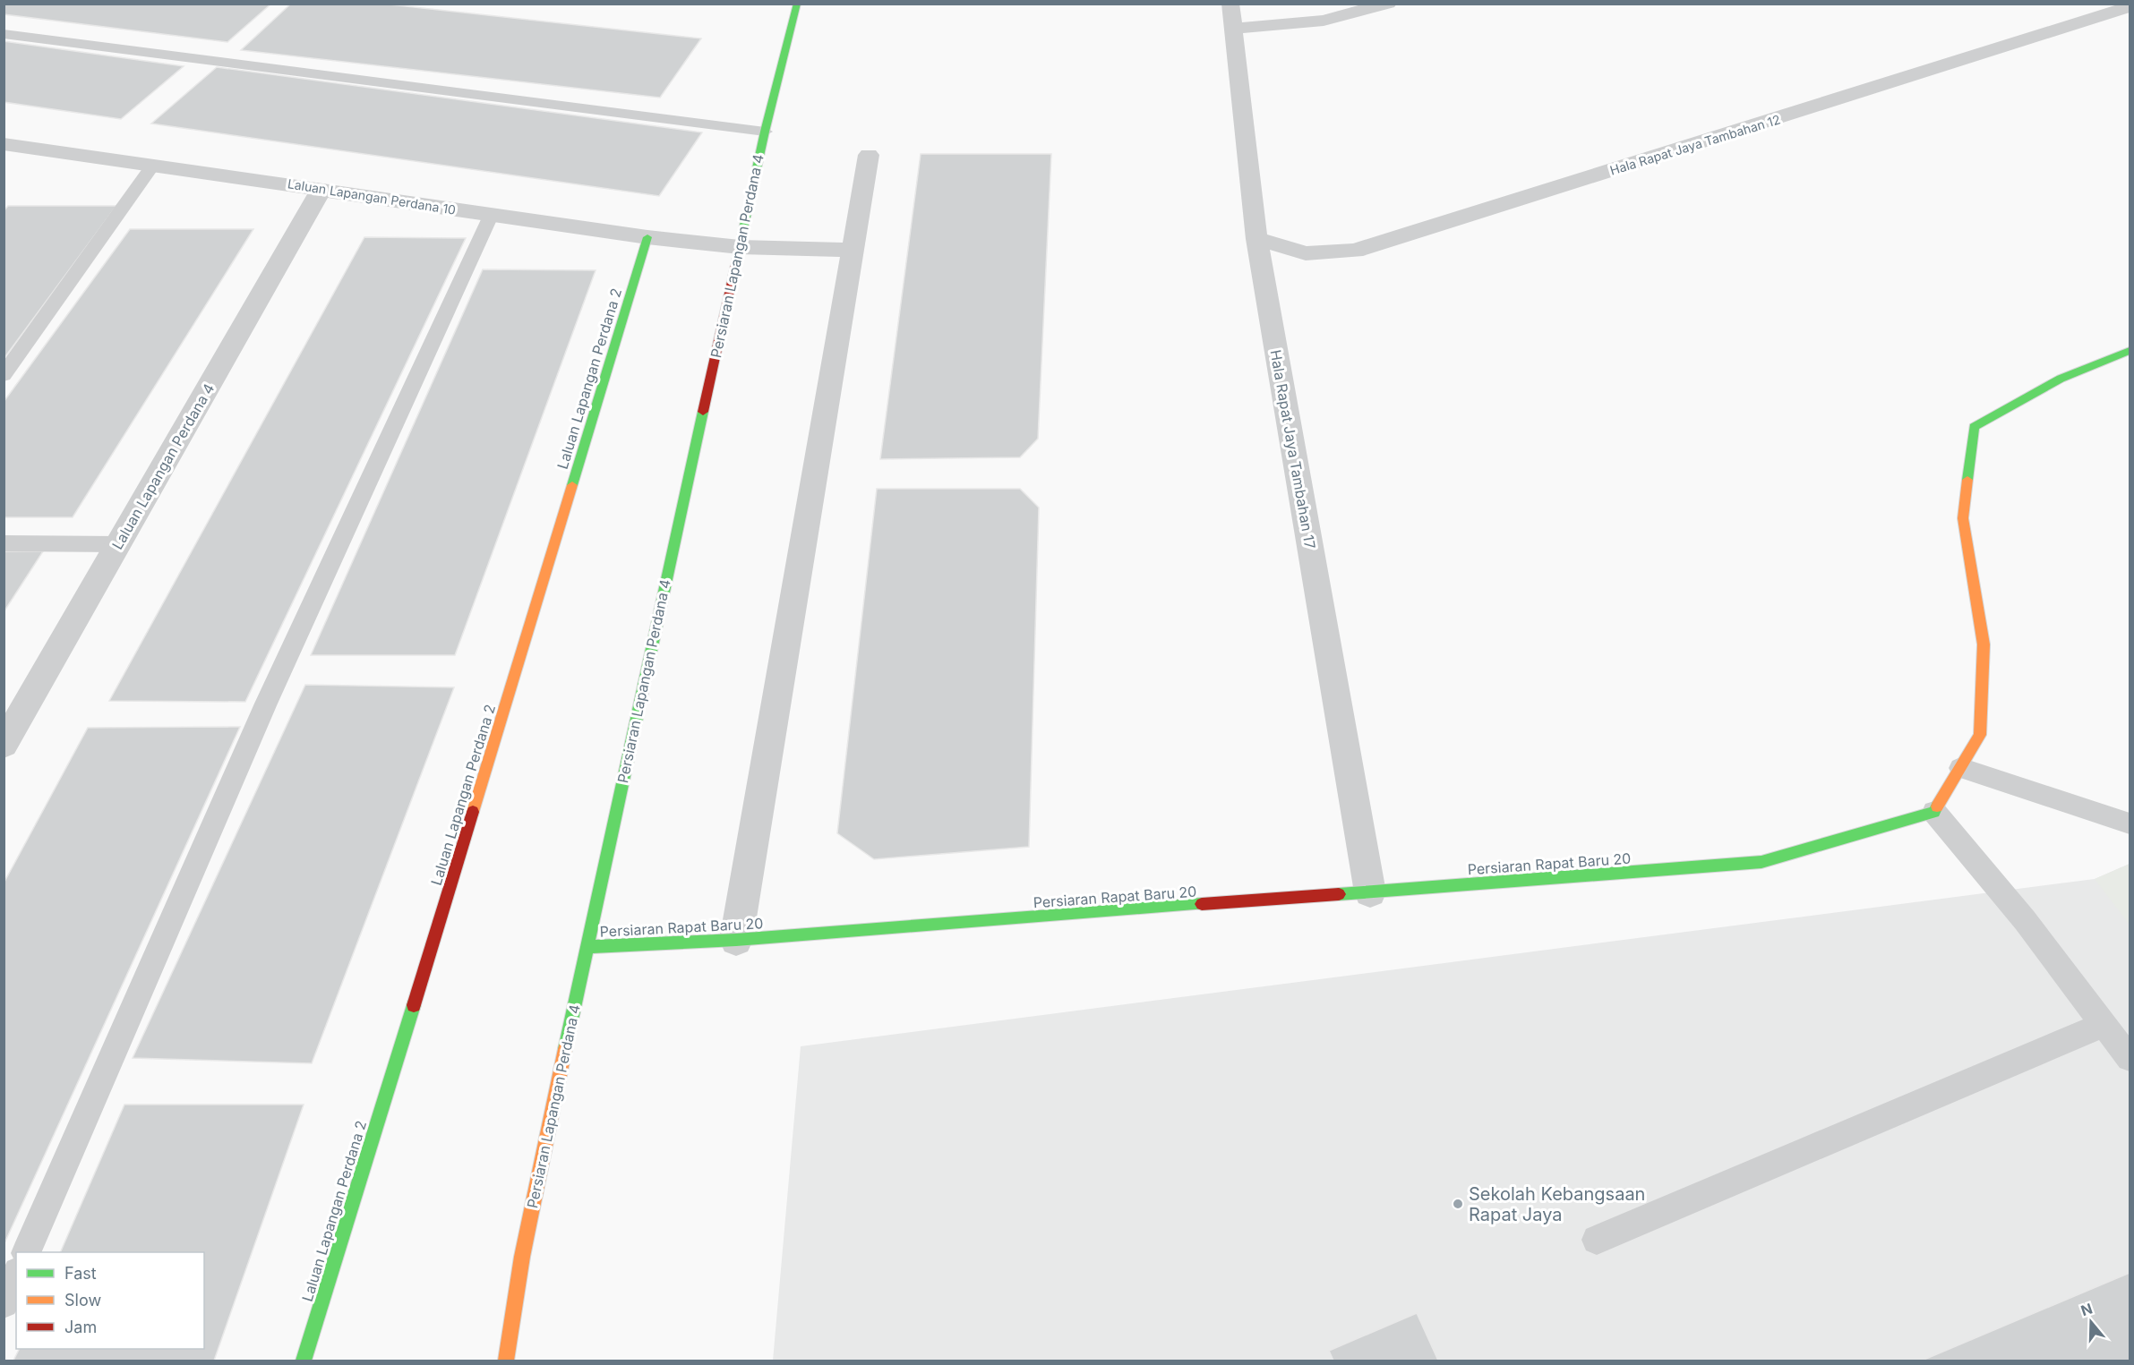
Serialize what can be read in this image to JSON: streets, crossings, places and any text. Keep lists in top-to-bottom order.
{
  "streets": {
    "street": [
      "Hala Rapat Jaya Tambahan 12",
      "Laluan Lapangan Perdana 10",
      "Persiaran Lapangan Perdana 4",
      "Laluan Lapangan Perdana 2",
      "Hala Rapat Jaya Tambahan 17",
      "Laluan Lapangan Perdana 4",
      "Persiaran Rapat Baru 20"
    ]
  },
  "crossings": [
    ["Hala Rapat Jaya Tambahan 12", "Hala Rapat Jaya Tambahan 17"],
    ["Laluan Lapangan Perdana 10", "Persiaran Lapangan Perdana 4"],
    ["Laluan Lapangan Perdana 10", "Laluan Lapangan Perdana 2"],
    ["Laluan Lapangan Perdana 10", "Laluan Lapangan Perdana 4"],
    ["Persiaran Lapangan Perdana 4", "Persiaran Rapat Baru 20"],
    ["Hala Rapat Jaya Tambahan 17", "Persiaran Rapat Baru 20"]
  ],
  "places": ["Sekolah Kebangsaan Rapat Jaya"],
  "legend": ["Fast", "Slow", "Jam"],
  "north": "top"
}
